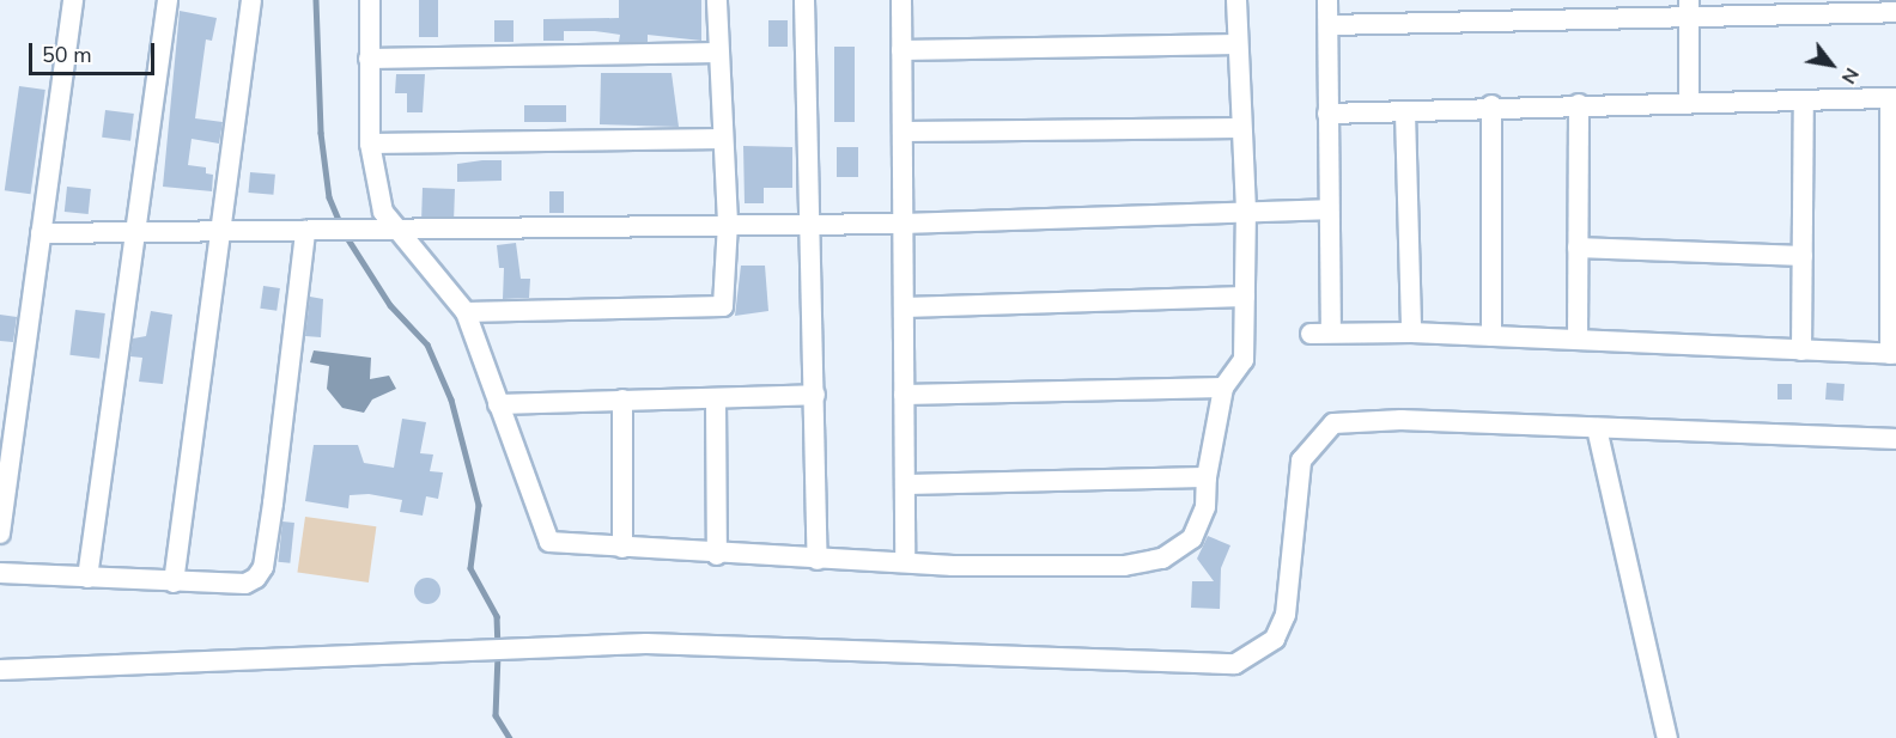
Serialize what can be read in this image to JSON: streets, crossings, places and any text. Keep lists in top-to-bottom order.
{
  "scale_bar": "50 m",
  "north": "bottom right"
}
